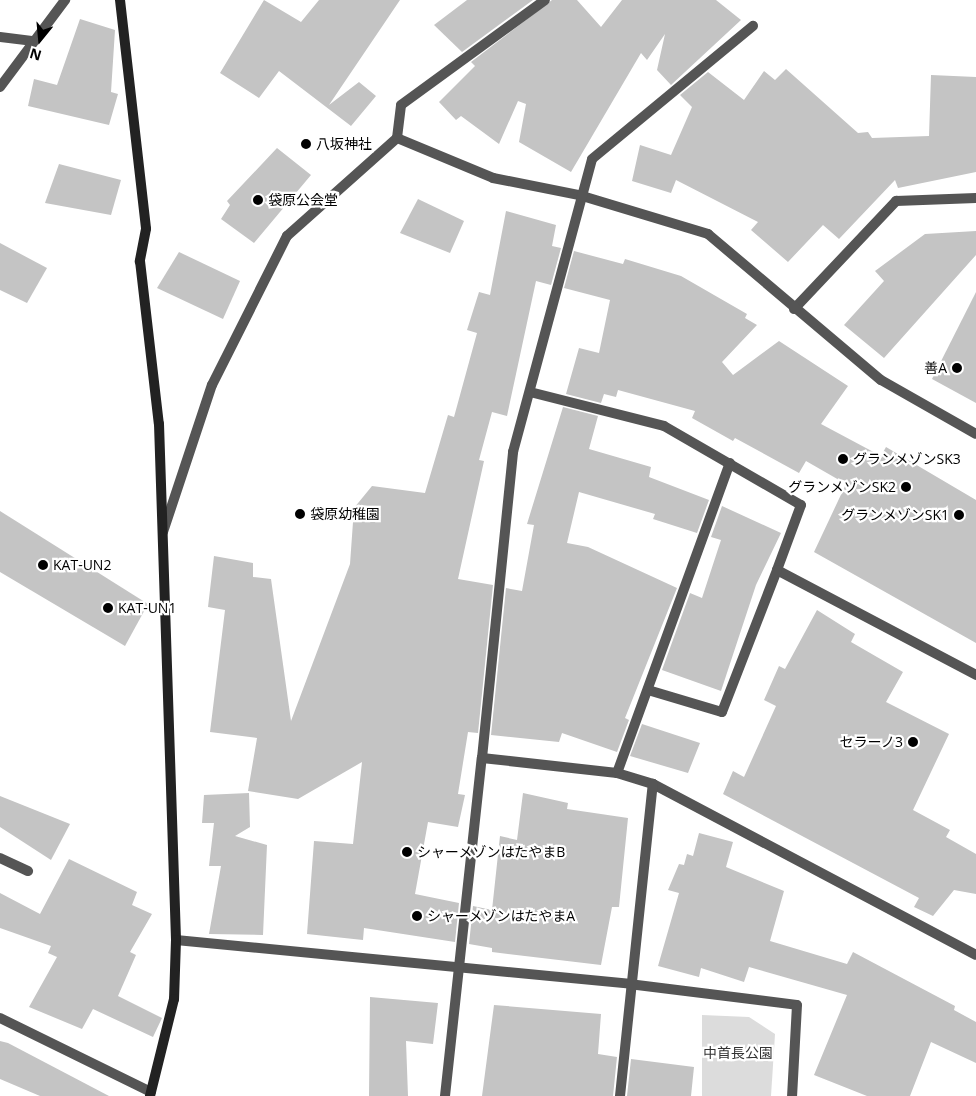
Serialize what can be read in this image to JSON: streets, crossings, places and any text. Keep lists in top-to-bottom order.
{
  "parks": ["中首長公園"],
  "places": [
    "八坂神社",
    "袋原公会堂",
    "善A",
    "グランメゾンSK3",
    "グランメゾンSK2",
    "袋原幼稚園",
    "グランメゾンSK1",
    "KAT-UN2",
    "KAT-UN1",
    "セラーノ3",
    "シャーメゾンはたやまB",
    "シャーメゾンはたやまA"
  ],
  "north": "bottom"
}
